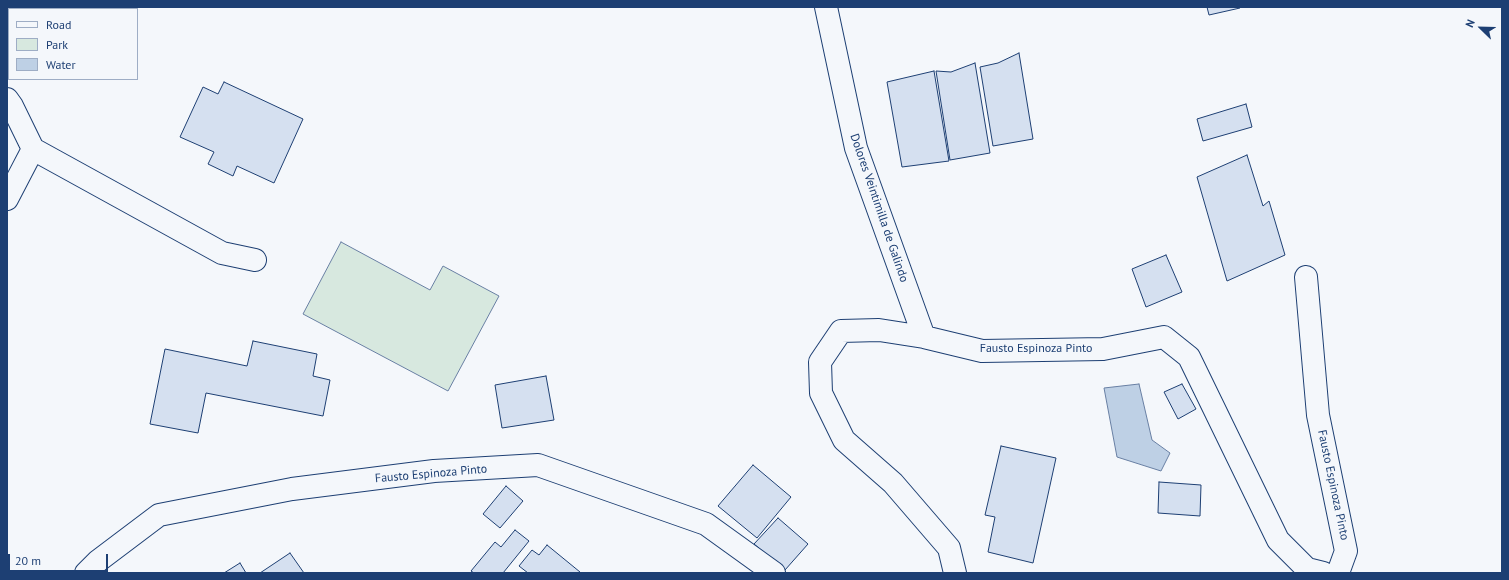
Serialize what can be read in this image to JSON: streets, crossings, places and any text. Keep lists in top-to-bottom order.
{
  "streets": {
    "street": ["Dolores Veintimilla de Galindo", "Fausto Espinoza Pinto"]
  },
  "crossings": [
    ["Dolores Veintimilla de Galindo", "Fausto Espinoza Pinto"]
  ],
  "legend": ["Road", "Park", "Water"],
  "scale_bar": "20 m",
  "north": "top left"
}
